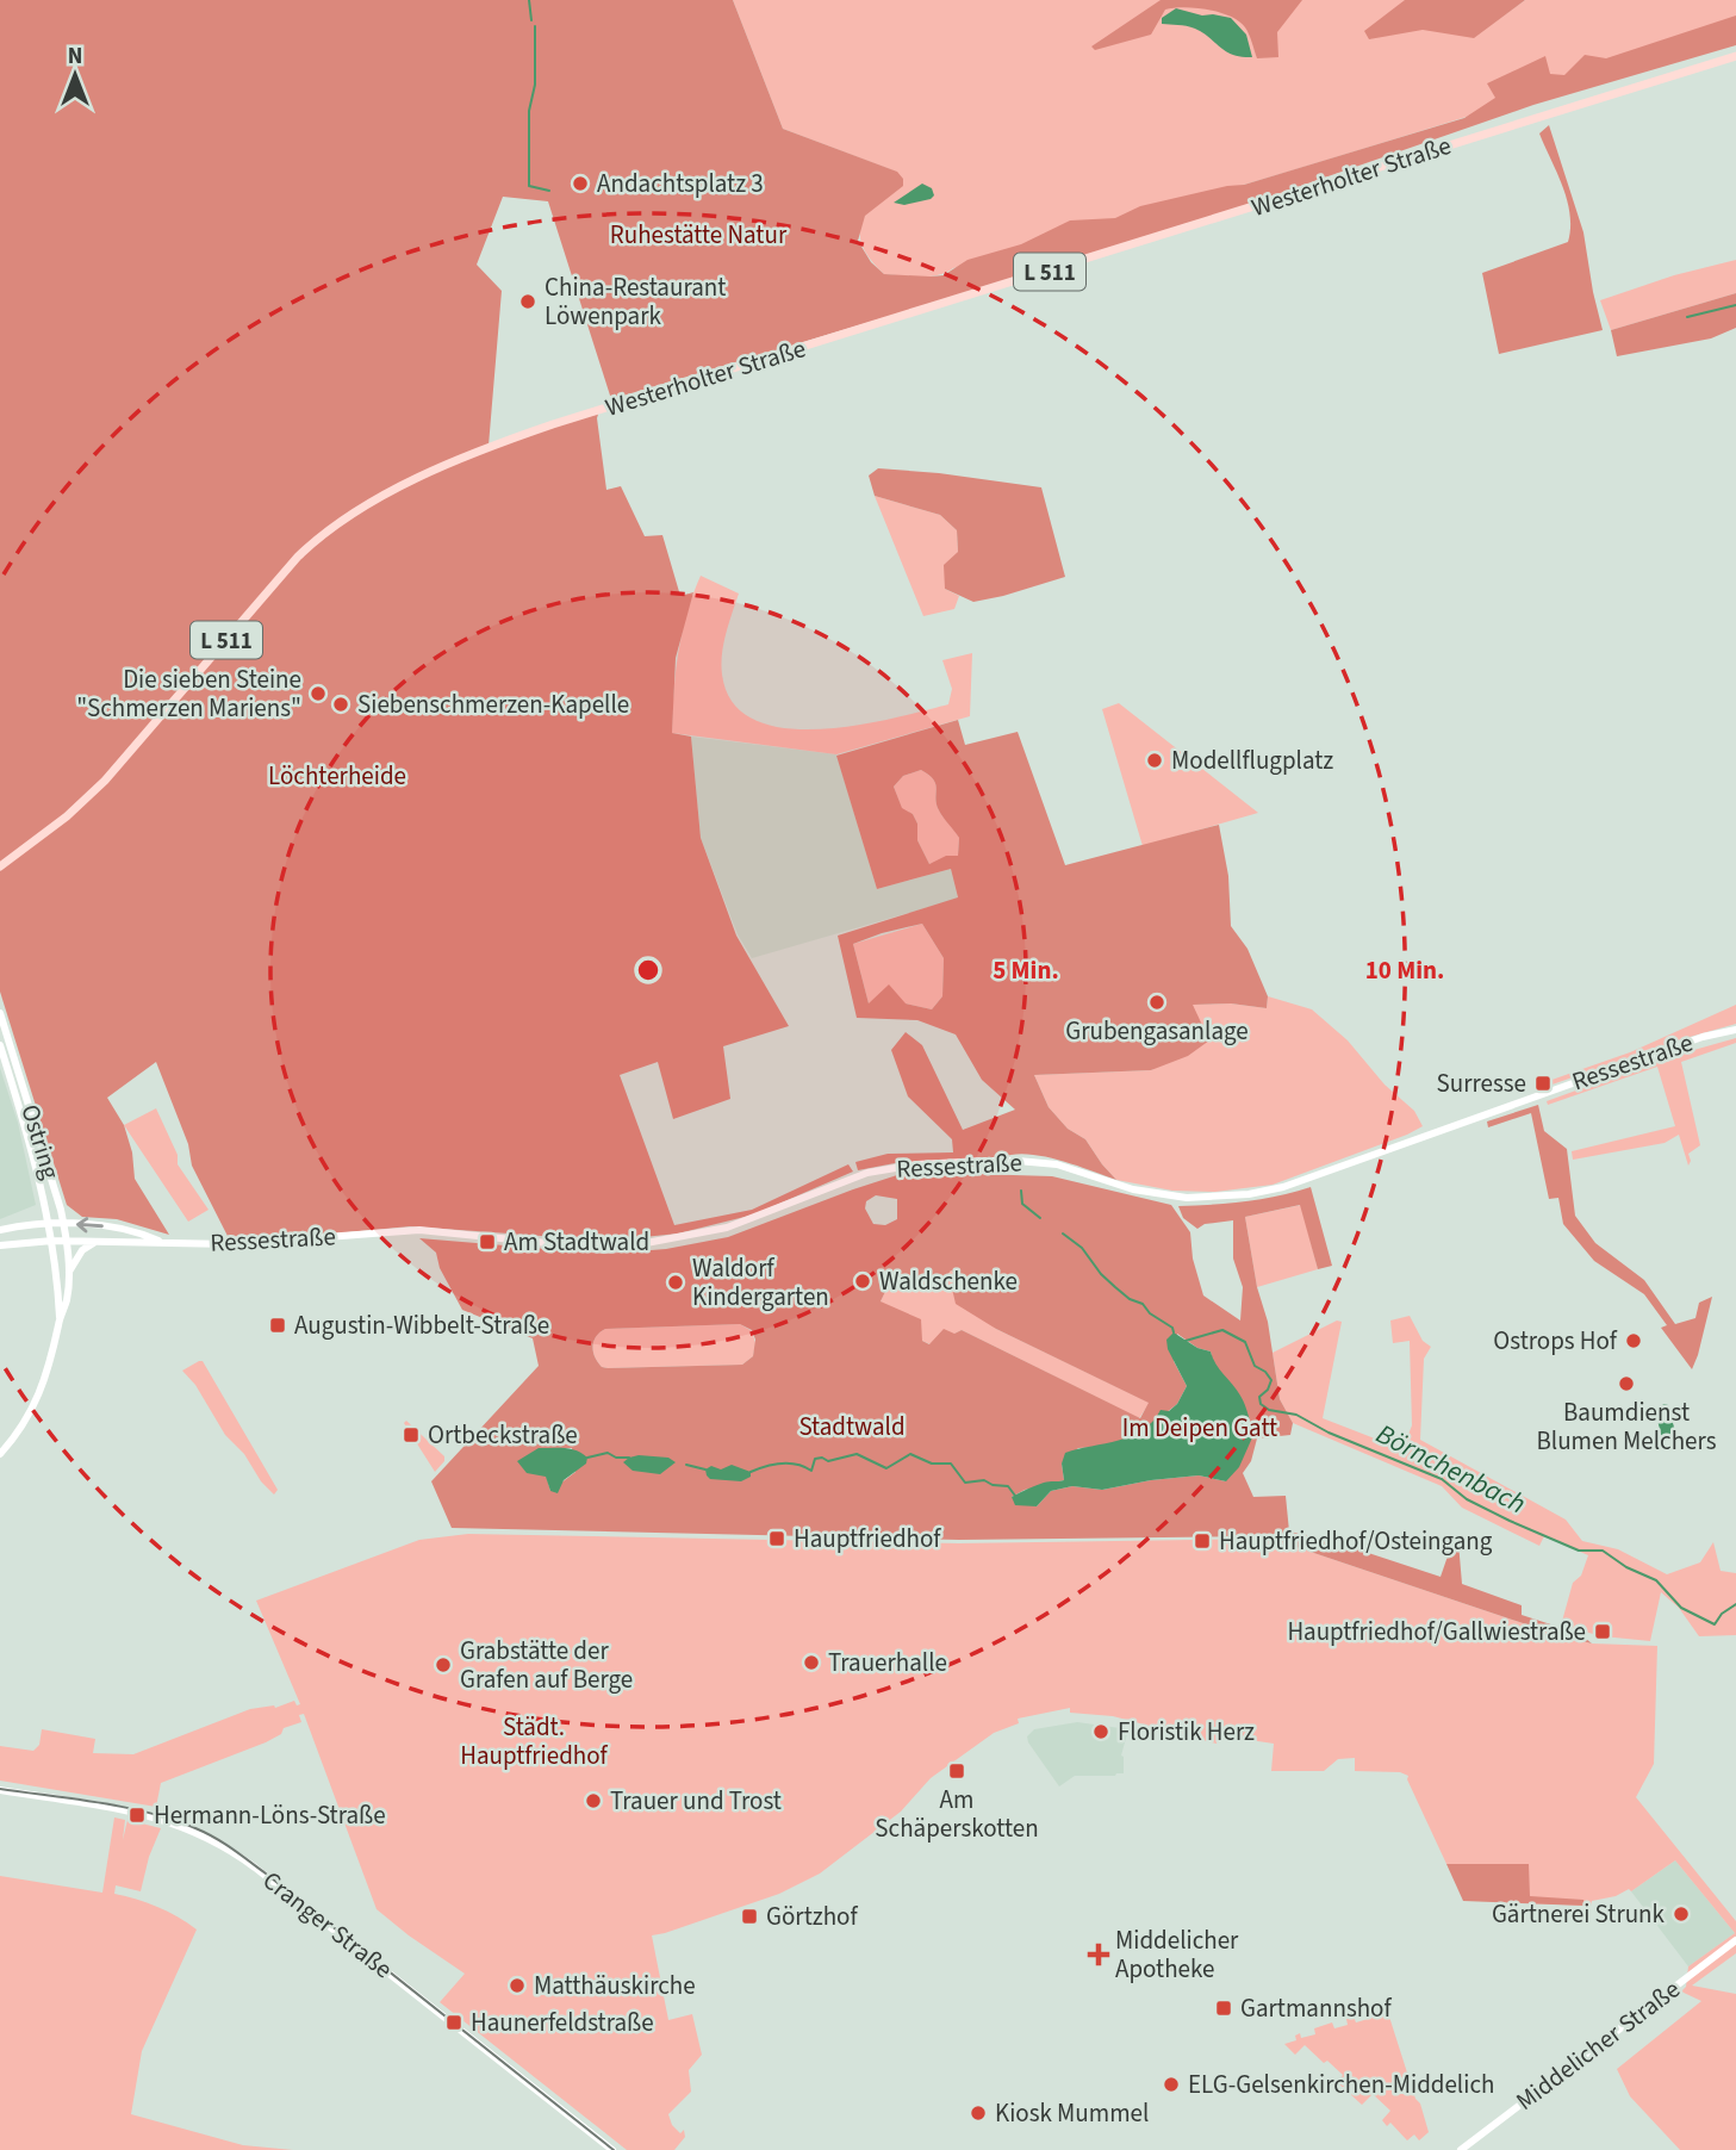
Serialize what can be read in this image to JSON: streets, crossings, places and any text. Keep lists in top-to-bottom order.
{
  "streets": {
    "main road": [
      "Westerholter Straße",
      "L 511",
      "Ressestraße",
      "Ostring",
      "Cranger Straße",
      "Middelicher Straße"
    ]
  },
  "crossings": [
    ["Ressestraße", "Ostring"]
  ],
  "water": ["Börnchenbach"],
  "parks": [
    "Ruhestätte Natur",
    "Löchterheide",
    "Stadtwald",
    "Im Deipen Gatt",
    "Städt. Hauptfriedhof"
  ],
  "places": {
    "other": [
      "Andachtsplatz 3",
      "China-Restaurant Löwenpark",
      "Die sieben Steine \"Schmerzen Mariens\"",
      "Siebenschmerzen-Kapelle",
      "Modellflugplatz",
      "Grubengasanlage",
      "Waldschenke",
      "Waldorf Kindergarten",
      "Ostrops Hof",
      "Baumdienst Blumen Melchers",
      "Trauerhalle",
      "Grabstätte der Grafen auf Berge",
      "Floristik Herz",
      "Trauer und Trost",
      "Gärtnerei Strunk",
      "Matthäuskirche",
      "ELG-Gelsenkirchen-Middelich",
      "Kiosk Mummel"
    ],
    "transit": [
      "Surresse",
      "Am Stadtwald",
      "Augustin-Wibbelt-Straße",
      "Ortbeckstraße",
      "Hauptfriedhof",
      "Hauptfriedhof/Osteingang",
      "Hauptfriedhof/Gallwiestraße",
      "Am Schäperskotten",
      "Hermann-Löns-Straße",
      "Görtzhof",
      "Gartmannshof",
      "Haunerfeldstraße"
    ],
    "health": ["Middelicher Apotheke"]
  },
  "north": "top",
  "rings": ["5 Min.", "10 Min."]
}
